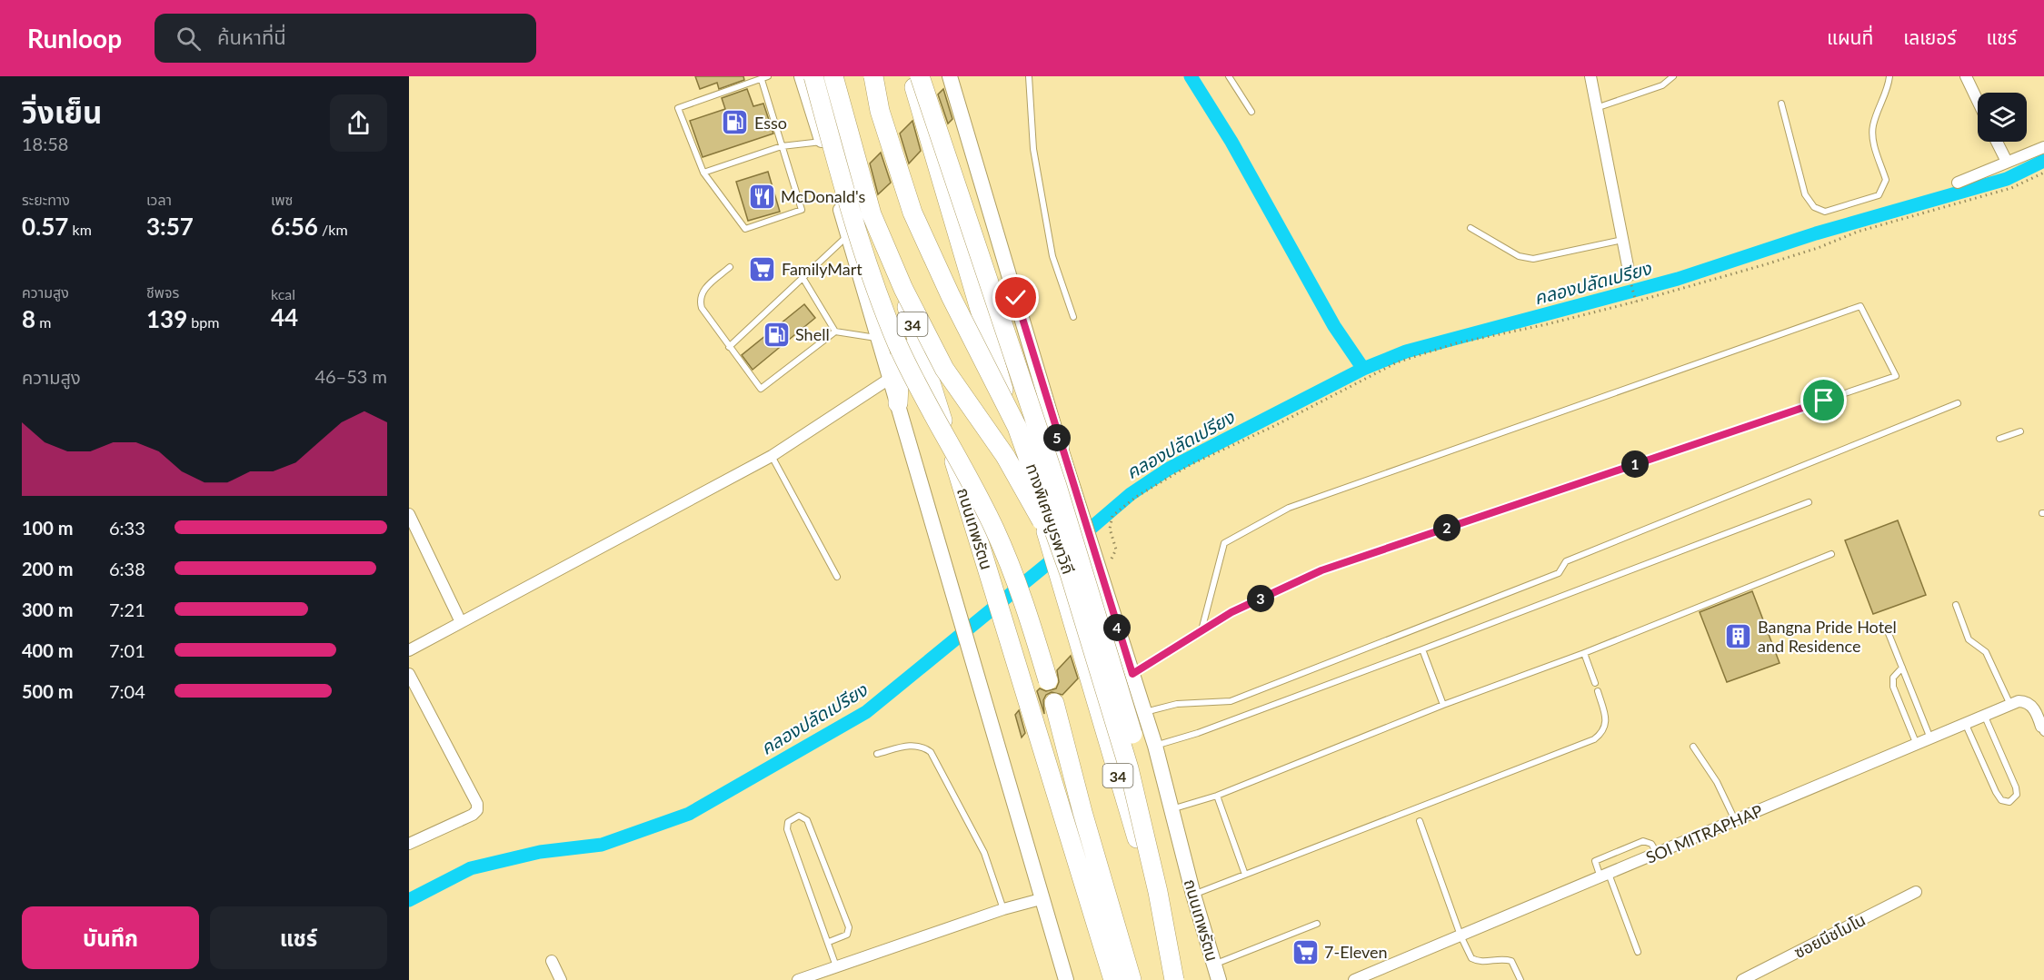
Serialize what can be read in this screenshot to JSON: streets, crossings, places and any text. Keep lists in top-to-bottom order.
{
  "streets": {
    "highway": ["34", "ทางพิเศษบูรพาวิถี", "ถนนเทพรัตน"],
    "street": ["SOI MITRAPHAP", "ซอยนีชโมโน"]
  },
  "crossings": [
    ["34", "ทางพิเศษบูรพาวิถี"]
  ],
  "water": ["คลองปลัดเปรียง"],
  "places": {
    "fuel station": ["Esso", "Shell"],
    "restaurant": ["McDonald's"],
    "supermarket": ["FamilyMart", "7-Eleven"],
    "building": ["Bangna Pride Hotel and Residence"]
  },
  "page": {
    "header": "Runloop",
    "search": "ค้นหาที่นี่",
    "nav": ["แผนที่", "เลเยอร์", "แชร์"],
    "heading": ["วิ่งเย็น", "18:58"],
    "stats": [
      ["ระยะทาง", "0.57 km"],
      ["เวลา", "3:57"],
      ["เพซ", "6:56 /km"],
      ["ความสูง", "8 m"],
      ["ชีพจร", "139 bpm"],
      ["kcal", "44"]
    ],
    "chart": ["ความสูง", "46–53 m"],
    "pins": [
      "5",
      "1",
      "2",
      "3",
      "4"
    ],
    "list": [
      {
        "name": "100 m",
        "note": "6:33"
      },
      {
        "name": "200 m",
        "note": "6:38"
      },
      {
        "name": "300 m",
        "note": "7:21"
      },
      {
        "name": "400 m",
        "note": "7:01"
      },
      {
        "name": "500 m",
        "note": "7:04"
      }
    ],
    "buttons": ["บันทึก", "แชร์"]
  }
}
